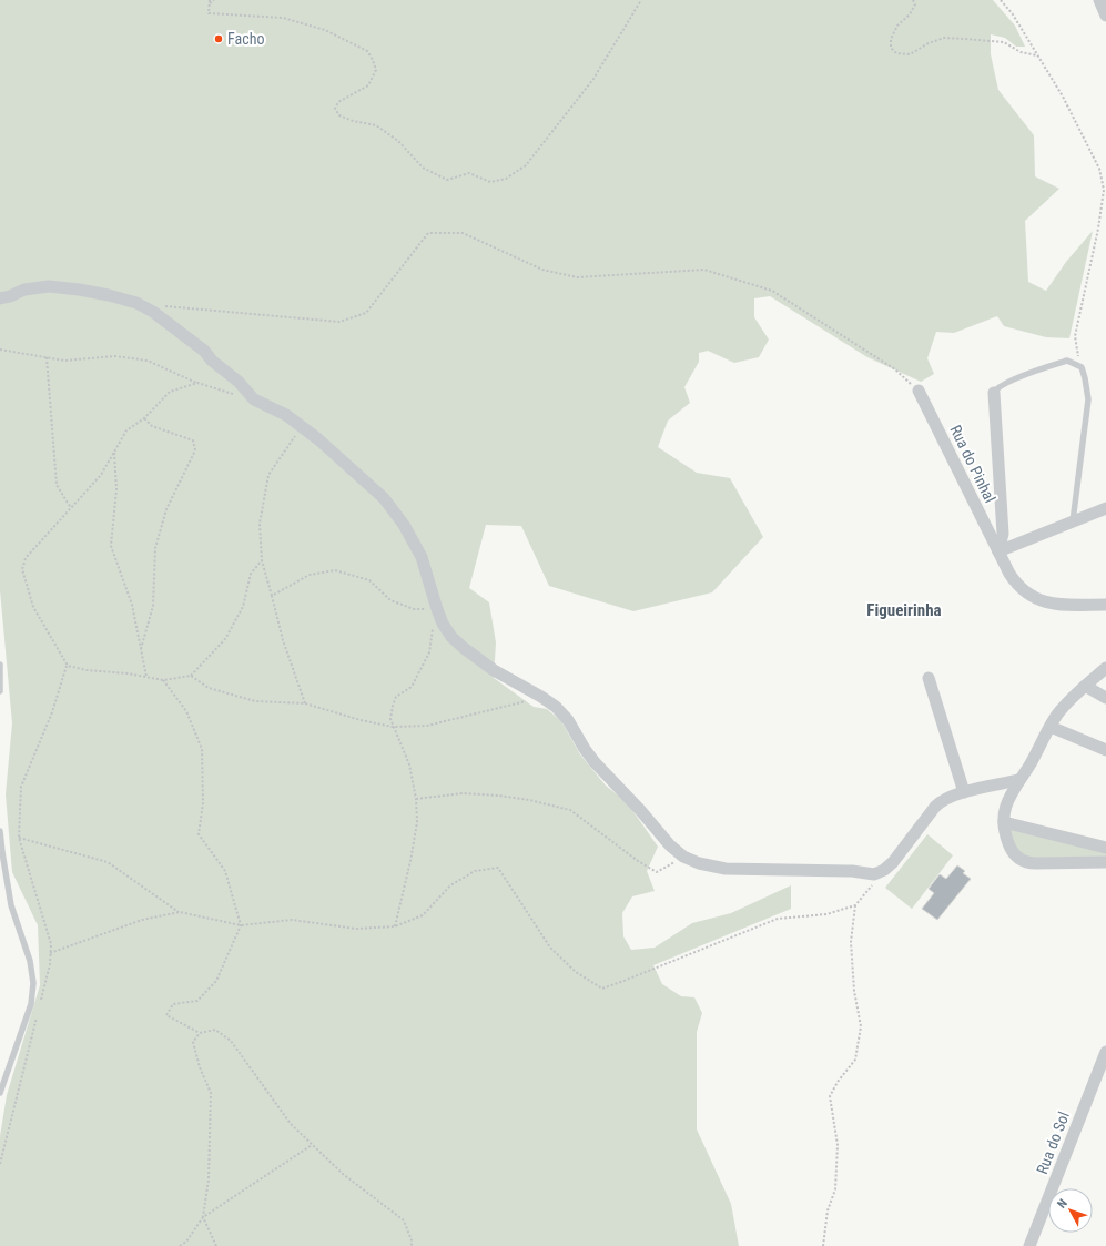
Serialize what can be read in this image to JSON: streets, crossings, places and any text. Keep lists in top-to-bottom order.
{
  "streets": {
    "street": ["Rua do Pinhal", "Rua do Sol"]
  },
  "districts": ["Figueirinha"],
  "places": ["Facho"],
  "north": "top left"
}
